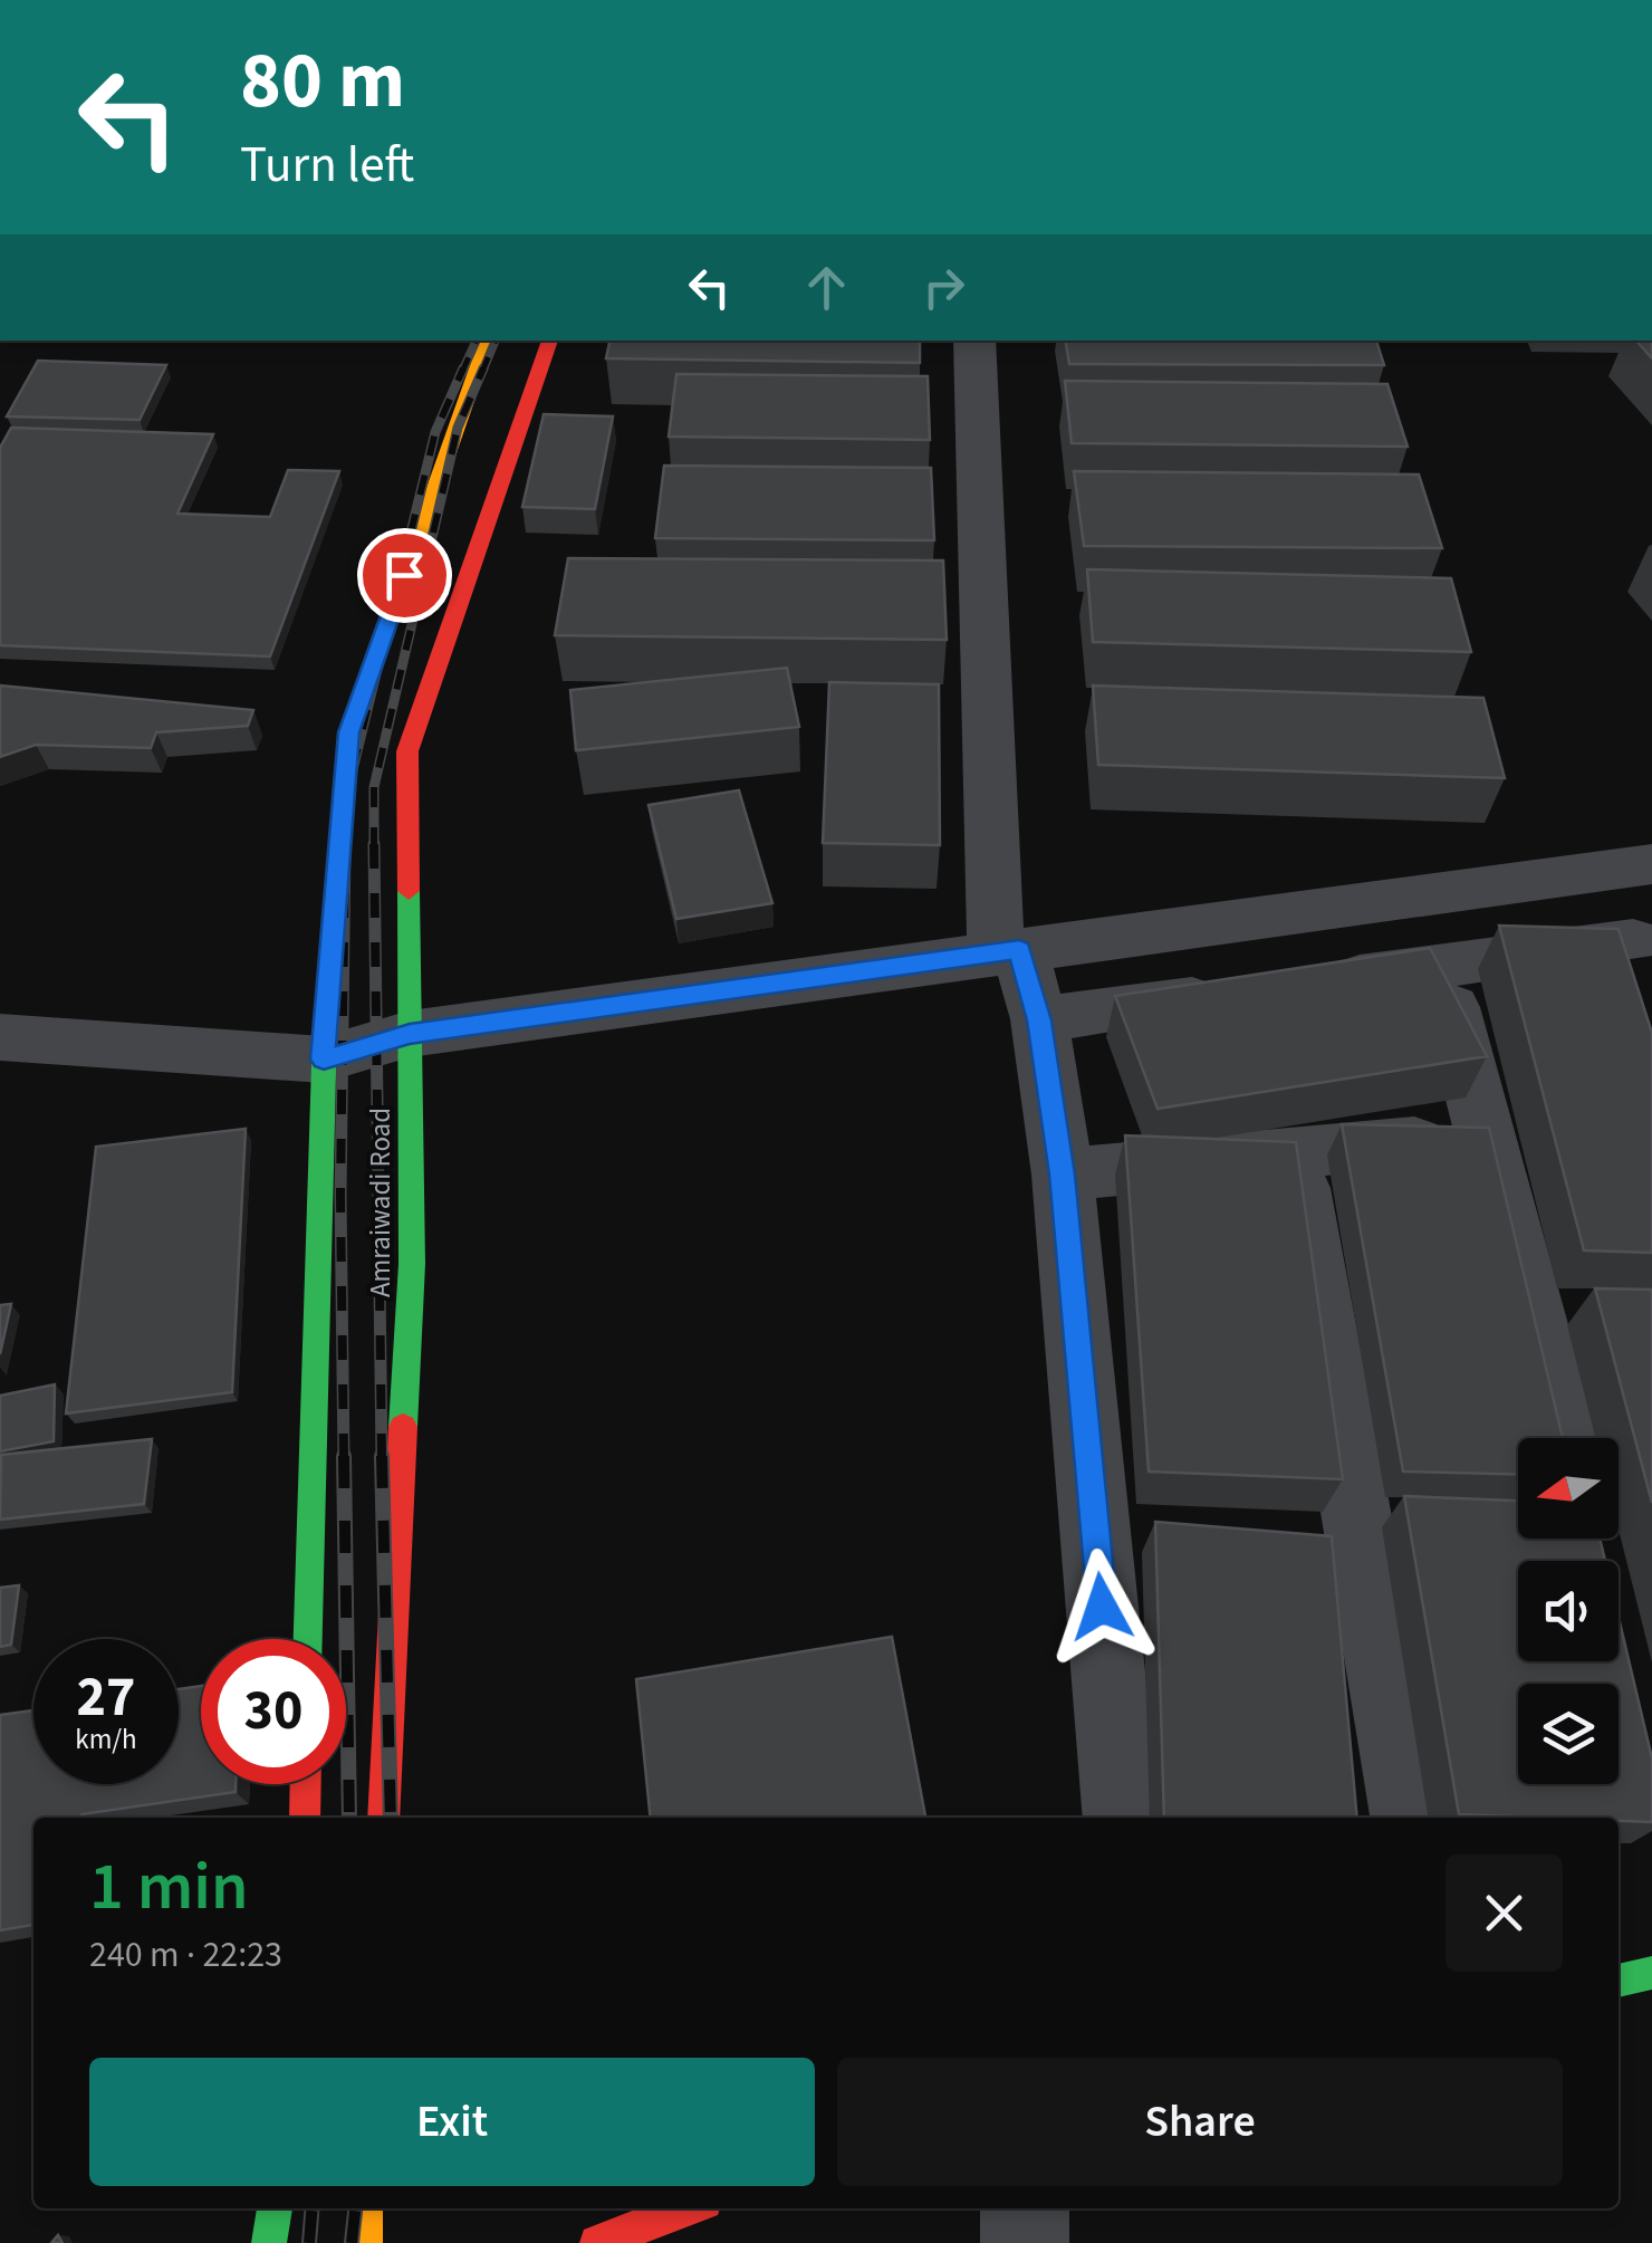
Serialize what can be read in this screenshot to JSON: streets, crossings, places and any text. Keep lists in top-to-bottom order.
{
  "streets": {
    "main road": ["Amraiwadi Road"]
  },
  "north": "left",
  "page": {
    "turn": ["80 m", "Turn left"],
    "speed": "27 km/h",
    "limit": "30",
    "heading": ["1 min", "240 m · 22:23"],
    "buttons": ["Exit", "Share"]
  }
}
